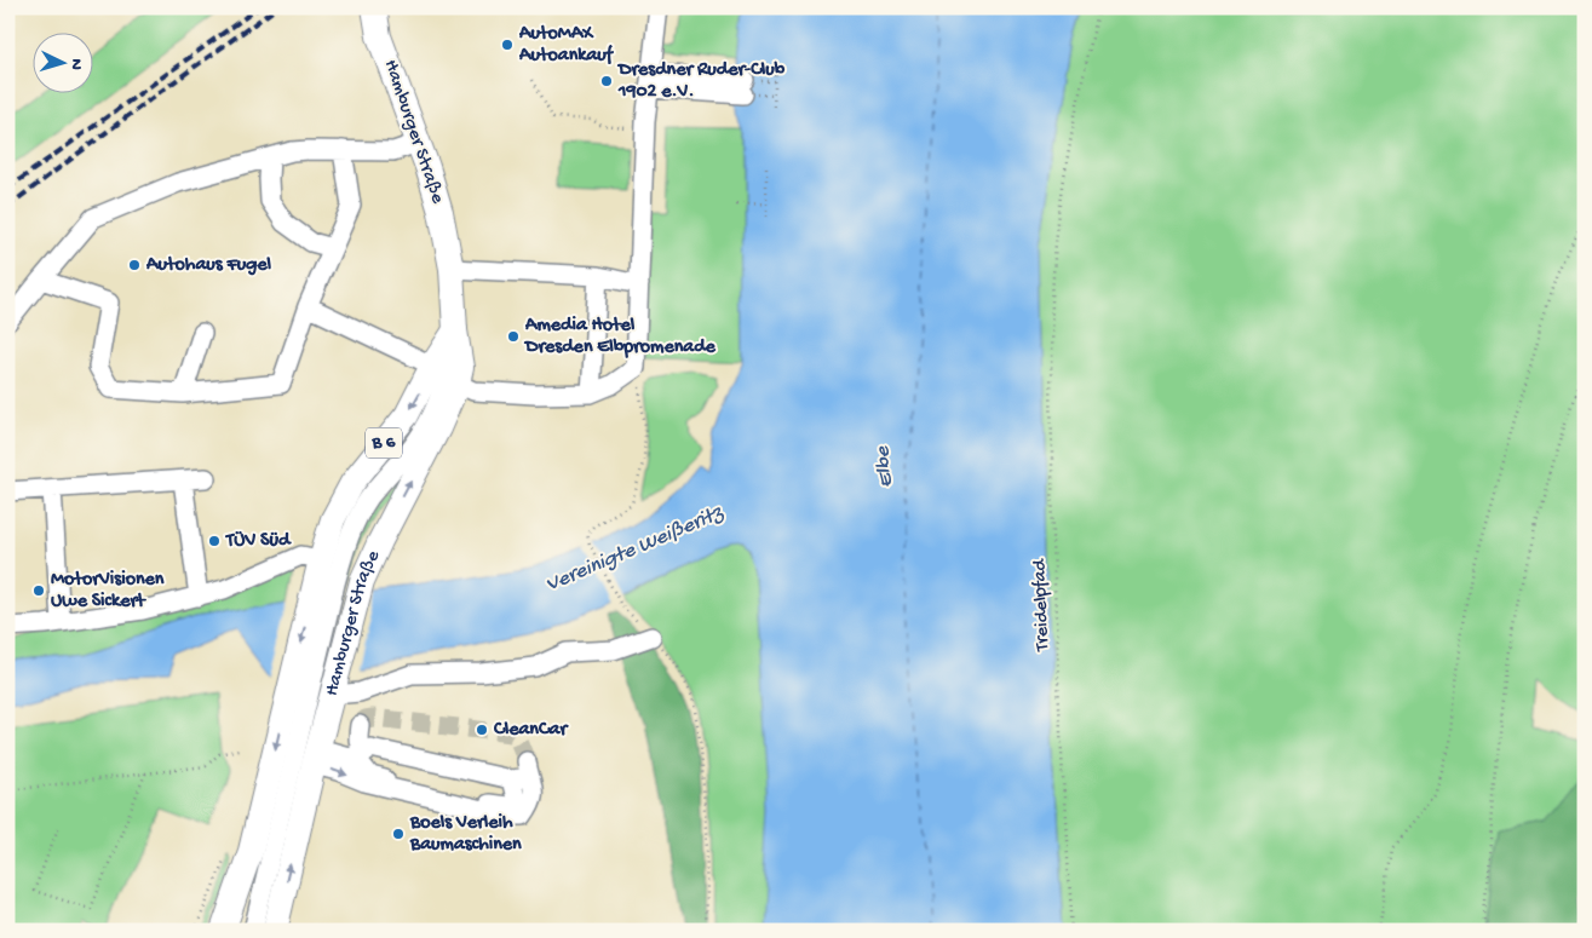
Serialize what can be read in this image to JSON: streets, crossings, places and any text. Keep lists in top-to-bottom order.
{
  "streets": {
    "main road": ["Hamburger Straße", "B 6"],
    "path": ["Treidelpfad"]
  },
  "water": ["Elbe", "Vereinigte Weißeritz"],
  "places": [
    "AutoMAX Autoankauf",
    "Dresdner Ruder-Club 1902 e.V.",
    "Autohaus Fugel",
    "Amedia Hotel Dresden Elbpromenade",
    "TÜV Süd",
    "MotorVisionen Uwe Sickert",
    "CleanCar",
    "Boels Verleih Baumaschinen"
  ],
  "north": "right"
}
